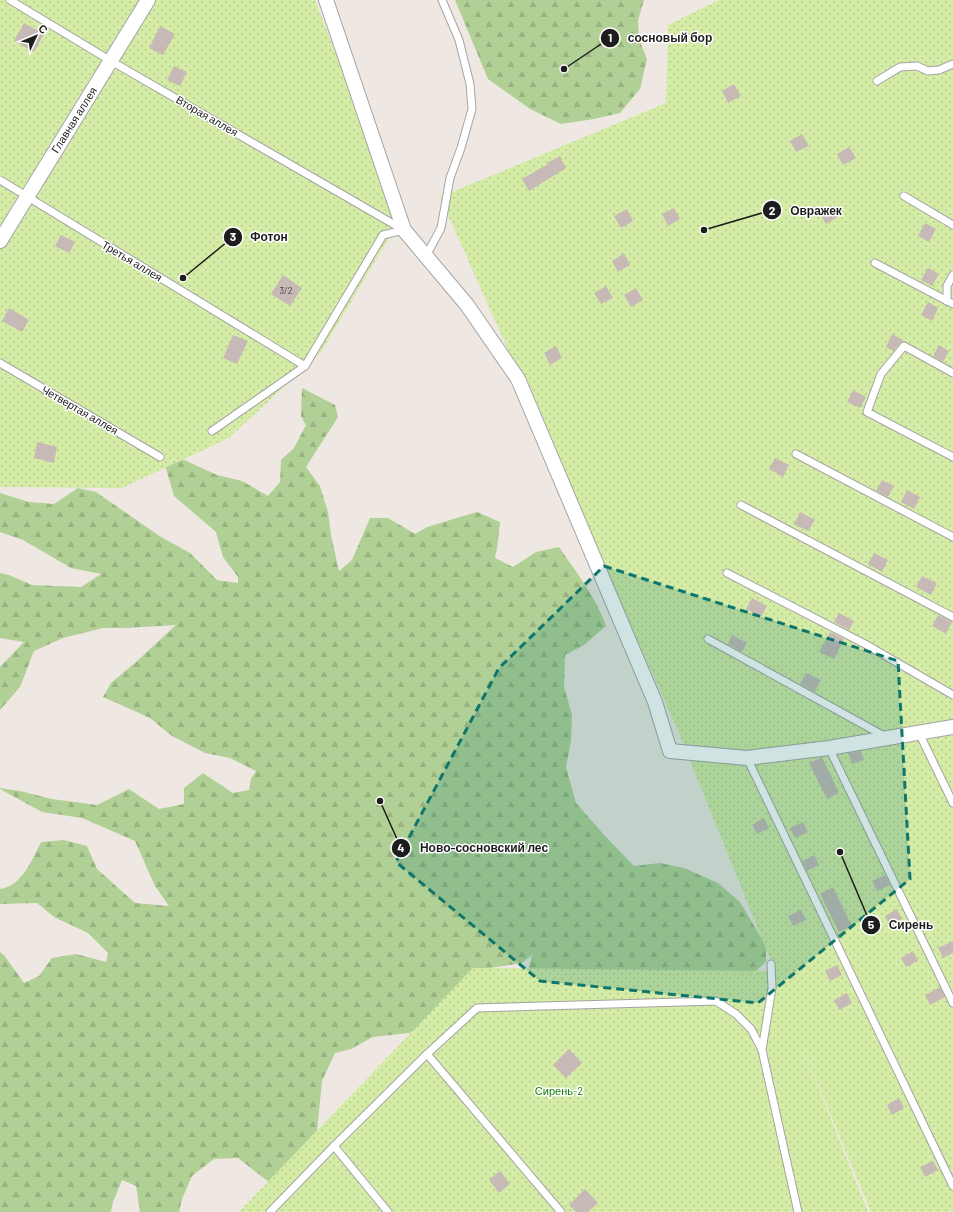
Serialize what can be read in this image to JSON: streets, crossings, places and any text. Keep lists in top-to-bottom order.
{
  "streets": {
    "street": ["Главная аллея"],
    "lane": ["Вторая аллея", "Третья аллея", "Четвертая аллея"]
  },
  "crossings": [
    ["Вторая аллея", "Главная аллея"],
    ["Главная аллея", "Третья аллея"]
  ],
  "parks": ["Сирень-2"],
  "places": [
    "сосновый бор",
    "Овражек",
    "Фотон",
    "Ново-сосновский лес",
    "Сирень"
  ],
  "house_numbers": ["3/2"],
  "north": "top right"
}
